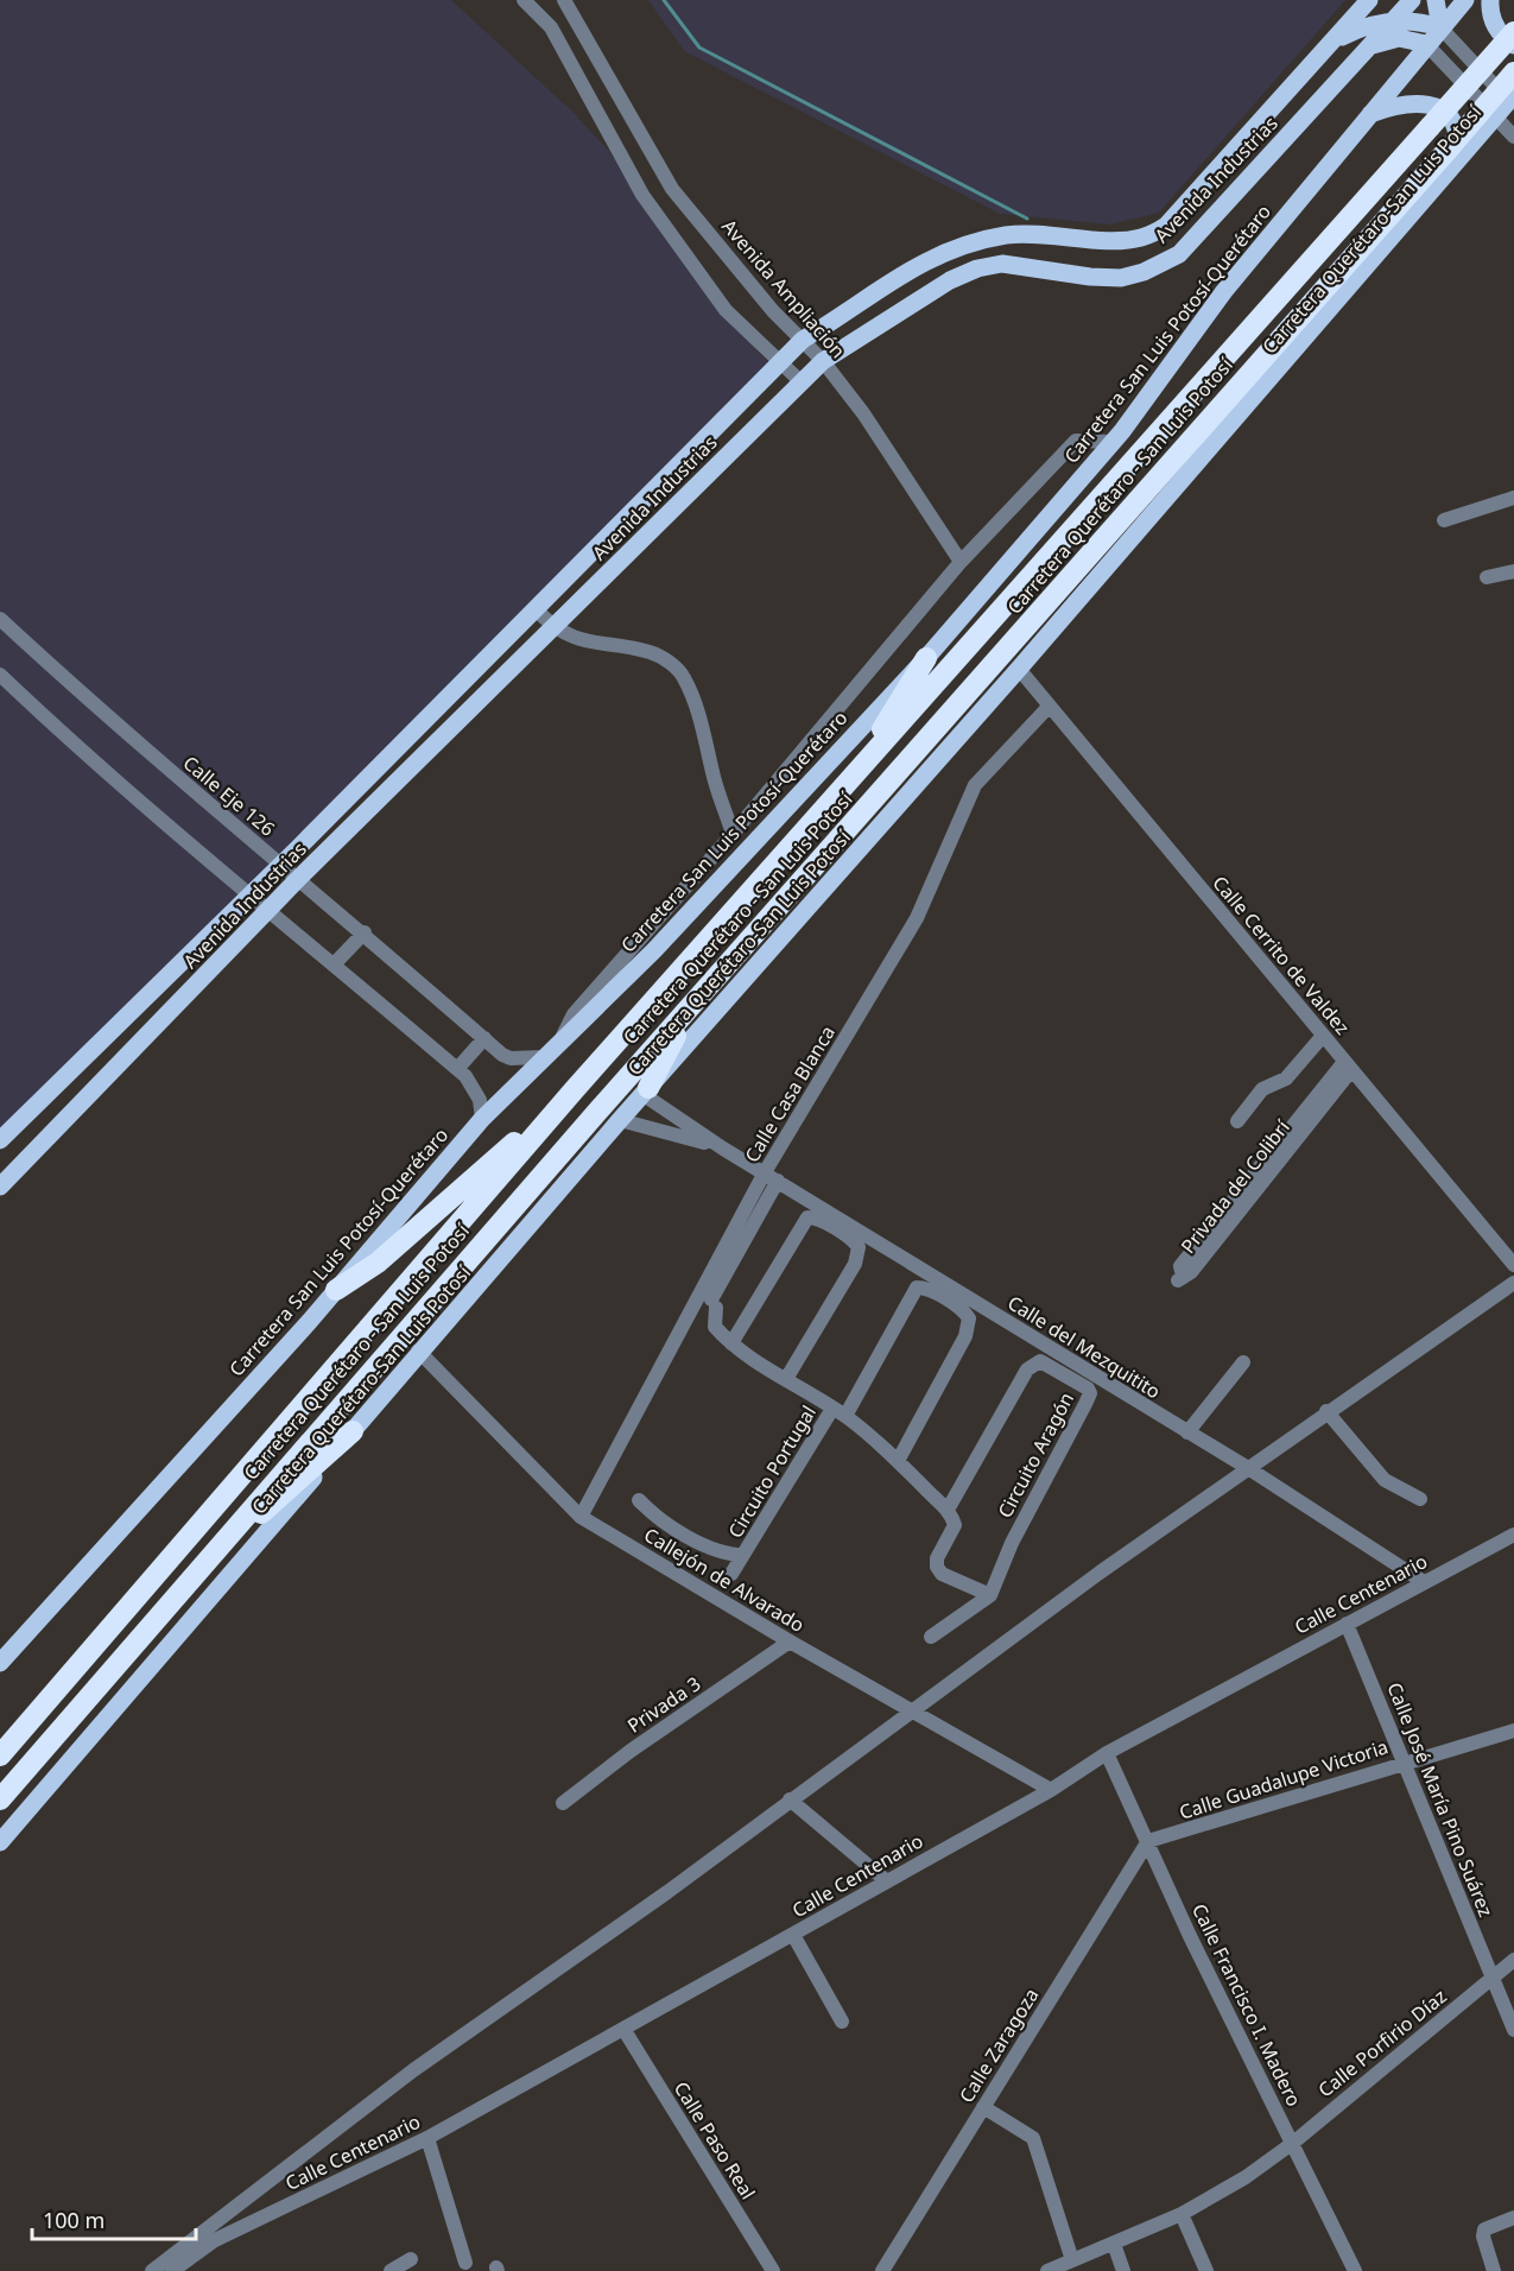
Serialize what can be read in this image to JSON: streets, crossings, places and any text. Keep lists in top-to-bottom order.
{
  "streets": {
    "highway": ["Carretera Querétaro - San Luis Potosí"],
    "main road": ["Avenida Industrias", "Carretera Querétaro-San Luis Potosí", "Carretera San Luis Potosí-Querétaro"],
    "street": [
      "Avenida Ampliación",
      "Calle Eje 126",
      "Calle Cerrito de Valdez",
      "Calle Casa Blanca",
      "Privada del Colibrí",
      "Calle del Mezquitito",
      "Circuito Aragón",
      "Circuito Portugal",
      "Callejón de Alvarado",
      "Calle Centenario",
      "Privada 3",
      "Calle Guadalupe Victoria",
      "Calle José María Pino Suárez",
      "Calle Francisco I. Madero",
      "Calle Porfirio Díaz",
      "Calle Zaragoza",
      "Calle Paso Real"
    ]
  },
  "crossings": [
    ["Avenida Industrias", "Avenida Ampliación"],
    ["Avenida Industrias", "Calle Eje 126"],
    ["Carretera Querétaro-San Luis Potosí", "Calle Cerrito de Valdez"],
    ["Carretera Querétaro-San Luis Potosí", "Calle del Mezquitito"],
    ["Carretera Querétaro-San Luis Potosí", "Callejón de Alvarado"],
    ["Carretera San Luis Potosí-Querétaro", "Calle Eje 126"],
    ["Calle Cerrito de Valdez", "Calle Casa Blanca"],
    ["Calle Cerrito de Valdez", "Privada del Colibrí"],
    ["Calle Casa Blanca", "Calle del Mezquitito"],
    ["Calle Casa Blanca", "Callejón de Alvarado"],
    ["Calle del Mezquitito", "Calle Centenario"],
    ["Callejón de Alvarado", "Calle Centenario"],
    ["Callejón de Alvarado", "Privada 3"],
    ["Calle Centenario", "Calle José María Pino Suárez"],
    ["Calle Centenario", "Calle Francisco I. Madero"],
    ["Calle Centenario", "Calle Paso Real"],
    ["Calle Guadalupe Victoria", "Calle José María Pino Suárez"],
    ["Calle Guadalupe Victoria", "Calle Francisco I. Madero"],
    ["Calle Guadalupe Victoria", "Calle Zaragoza"],
    ["Calle José María Pino Suárez", "Calle Porfirio Díaz"],
    ["Calle Francisco I. Madero", "Calle Porfirio Díaz"],
    ["Calle Francisco I. Madero", "Calle Zaragoza"]
  ],
  "scale_bar": "100 m"
}
